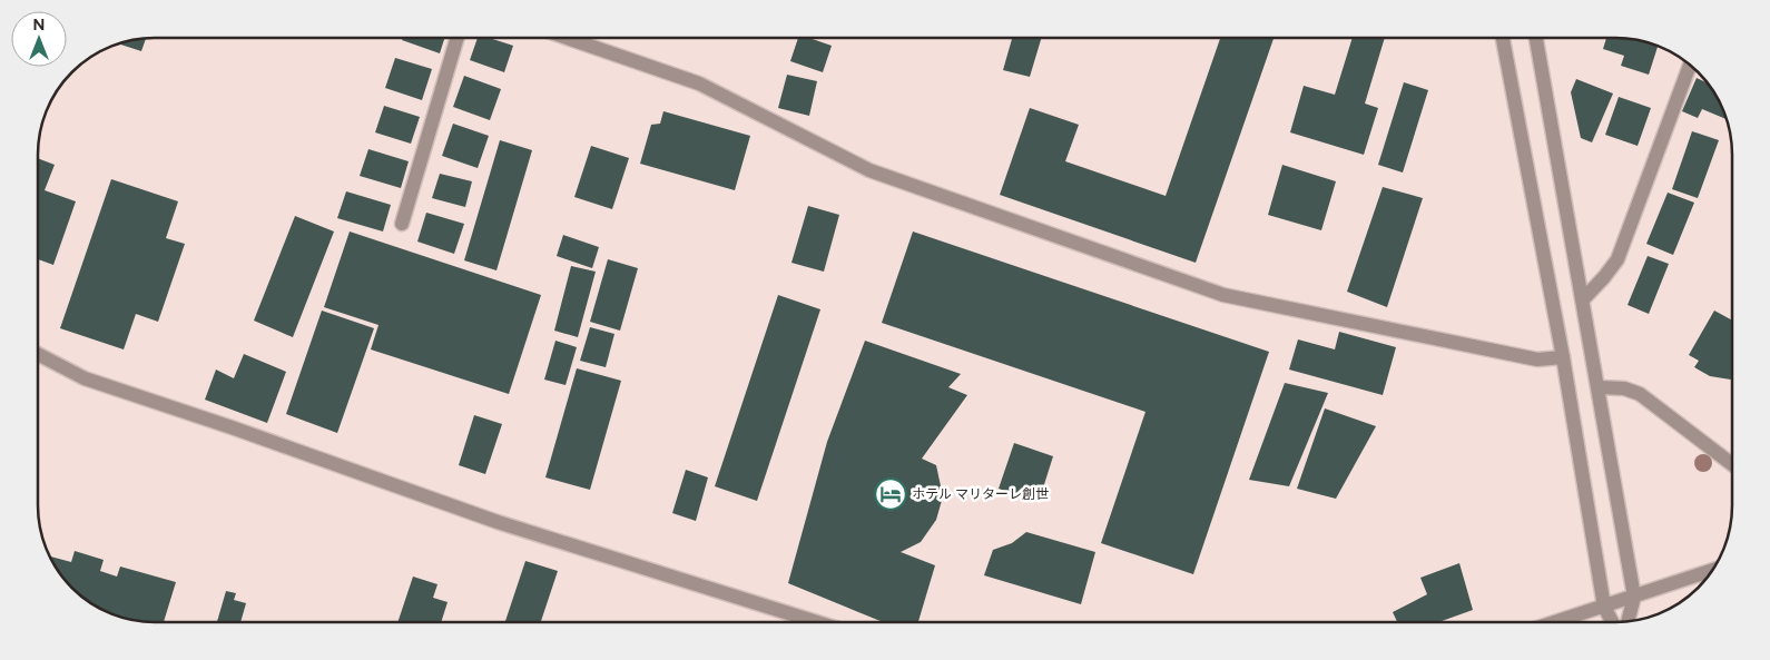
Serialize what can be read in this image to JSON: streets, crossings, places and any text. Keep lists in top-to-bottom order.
{
  "places": {
    "hotel": ["ホテル マリターレ創世"]
  },
  "north": "top"
}
